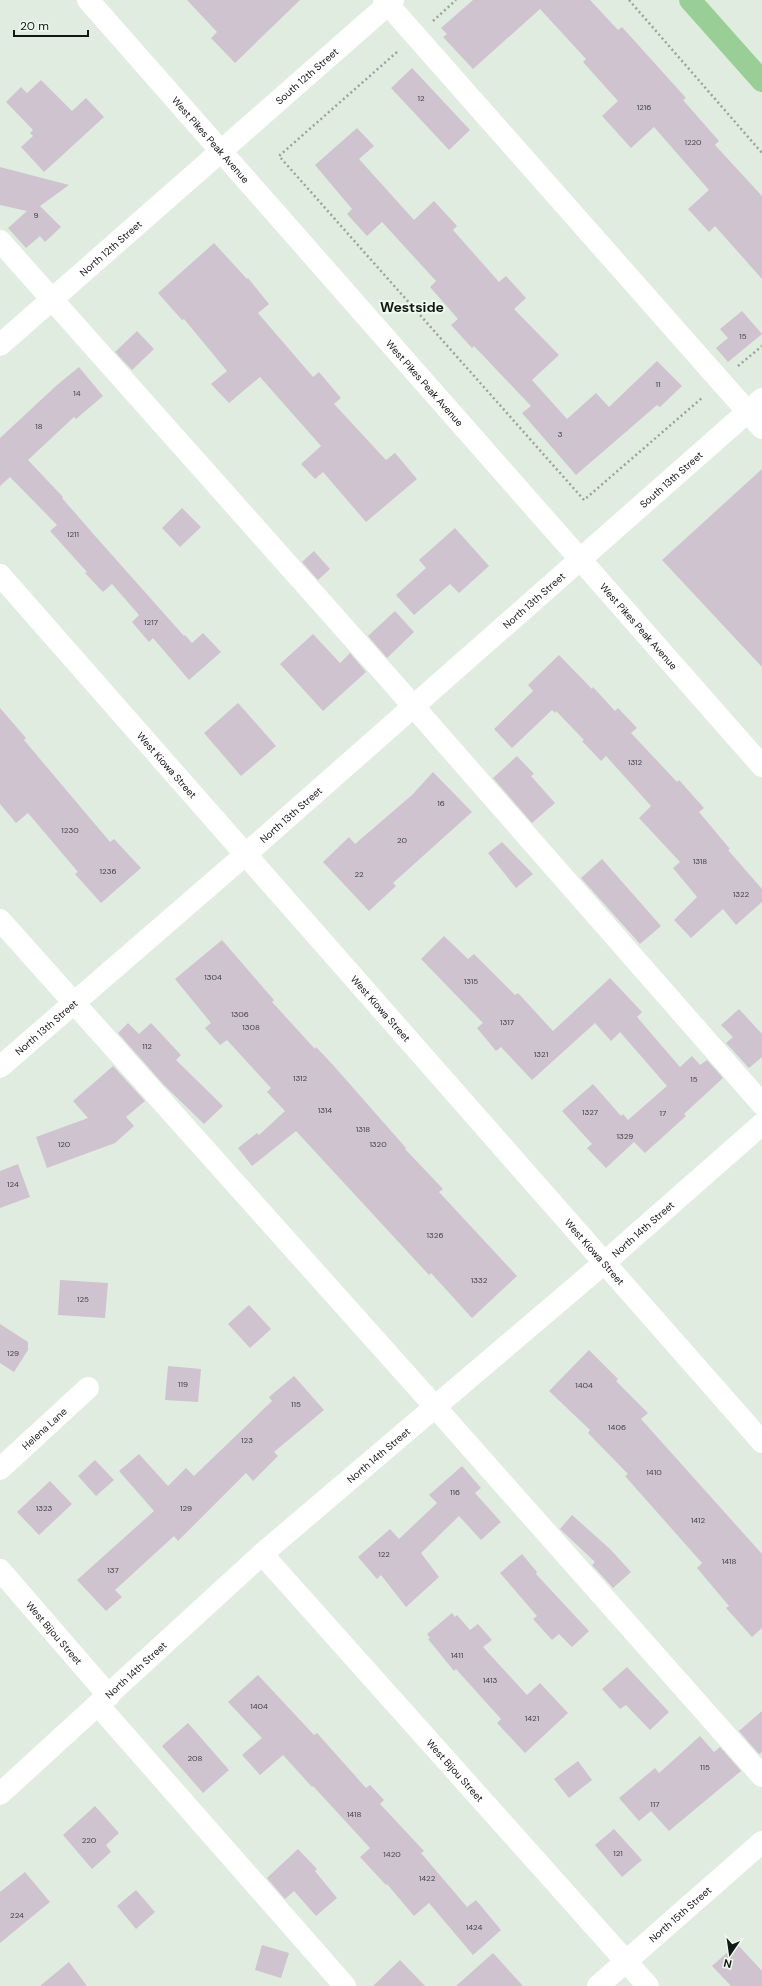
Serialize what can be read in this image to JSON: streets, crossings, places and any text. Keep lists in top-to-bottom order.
{
  "streets": {
    "street": [
      "South 12th Street",
      "West Pikes Peak Avenue",
      "North 12th Street",
      "South 13th Street",
      "North 13th Street",
      "West Kiowa Street",
      "North 14th Street",
      "Helena Lane",
      "West Bijou Street",
      "North 15th Street"
    ]
  },
  "crossings": [
    ["South 12th Street", "West Pikes Peak Avenue"],
    ["South 12th Street", "North 12th Street"],
    ["West Pikes Peak Avenue", "North 12th Street"],
    ["West Pikes Peak Avenue", "South 13th Street"],
    ["West Pikes Peak Avenue", "North 13th Street"],
    ["South 13th Street", "North 13th Street"],
    ["North 13th Street", "West Kiowa Street"],
    ["West Kiowa Street", "North 14th Street"],
    ["North 14th Street", "West Bijou Street"],
    ["West Bijou Street", "North 15th Street"]
  ],
  "districts": ["Westside"],
  "house_numbers": [
    "12",
    "1216",
    "1220",
    "9",
    "15",
    "11",
    "14",
    "18",
    "3",
    "1211",
    "1217",
    "1312",
    "16",
    "1230",
    "20",
    "1318",
    "1236",
    "22",
    "1322",
    "1304",
    "1315",
    "1306",
    "1317",
    "1308",
    "112",
    "1321",
    "1312",
    "15",
    "1314",
    "1327",
    "17",
    "1318",
    "1329",
    "120",
    "1320",
    "124",
    "1326",
    "1332",
    "125",
    "129",
    "119",
    "1404",
    "115",
    "1406",
    "123",
    "1410",
    "116",
    "1323",
    "129",
    "1412",
    "122",
    "1418",
    "137",
    "1411",
    "1413",
    "1404",
    "1421",
    "208",
    "115",
    "117",
    "1418",
    "220",
    "121",
    "1420",
    "1422",
    "224",
    "1424"
  ],
  "scale_bar": "20 m",
  "north": "bottom"
}
